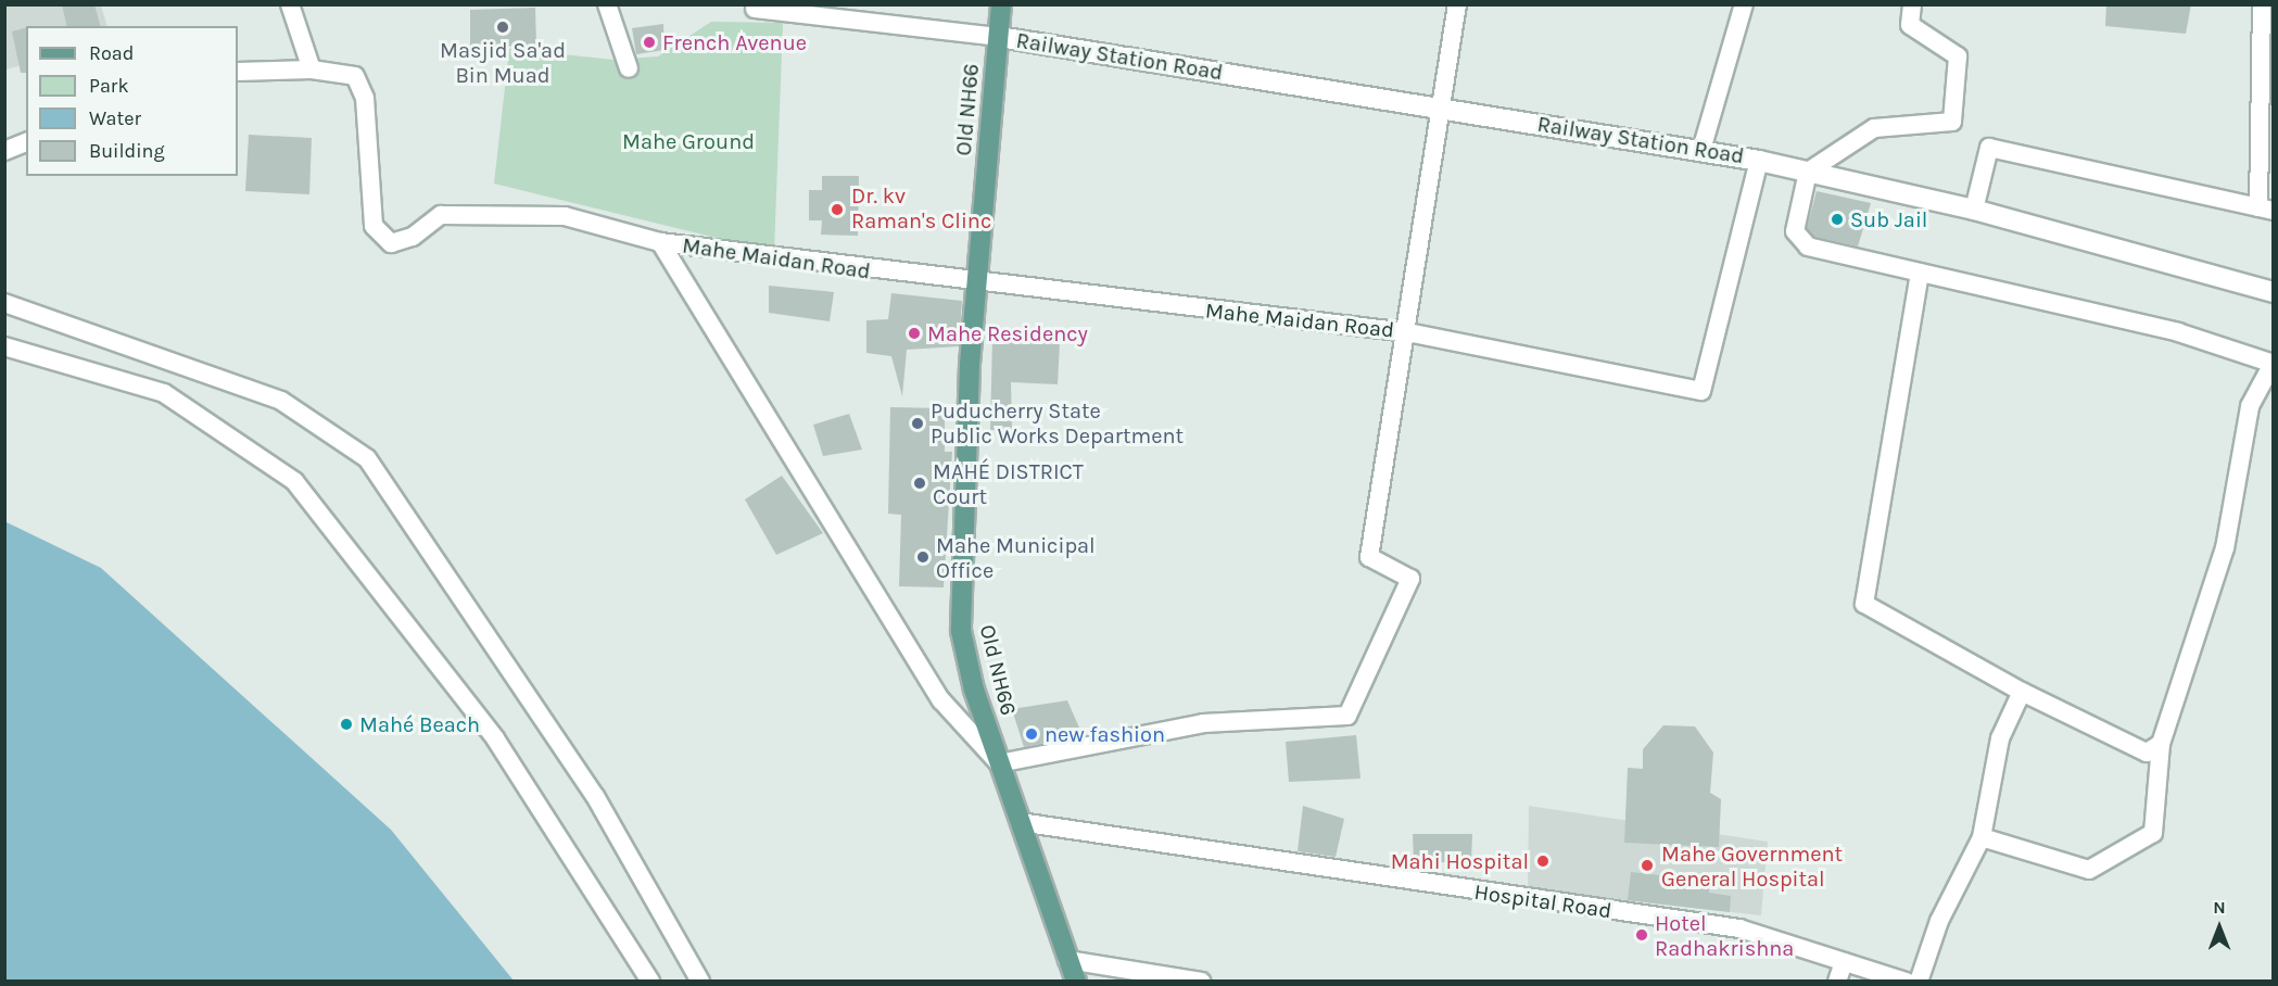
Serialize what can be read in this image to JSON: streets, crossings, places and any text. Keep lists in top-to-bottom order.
{
  "streets": {
    "main road": ["Old NH66"],
    "street": ["Railway Station Road", "Mahe Maidan Road", "Hospital Road"]
  },
  "crossings": [
    ["Railway Station Road", "Old NH66"],
    ["Railway Station Road", "Mahe Maidan Road"],
    ["Old NH66", "Mahe Maidan Road"],
    ["Old NH66", "Hospital Road"]
  ],
  "parks": ["Mahe Ground"],
  "places": [
    "Masjid Sa'ad Bin Muad",
    "French Avenue",
    "Dr. kv Raman's Clinc",
    "Sub Jail",
    "Mahe Residency",
    "Puducherry State Public Works Department",
    "MAHÉ DISTRICT Court",
    "Mahe Municipal Office",
    "Mahé Beach",
    "new fashion",
    "Mahi Hospital",
    "Mahe Government General Hospital",
    "Hotel Radhakrishna"
  ],
  "legend": [
    "Road",
    "Park",
    "Water",
    "Building"
  ],
  "north": "top"
}
